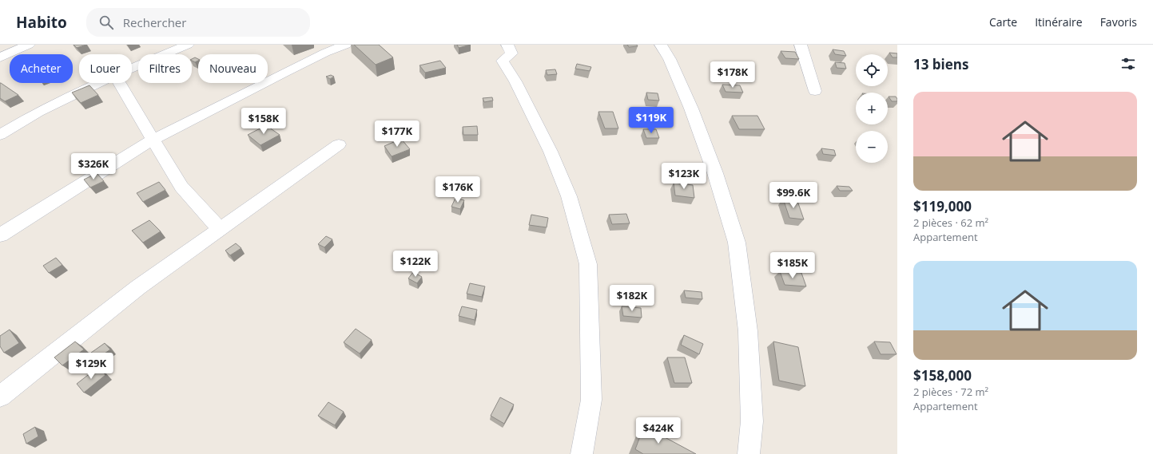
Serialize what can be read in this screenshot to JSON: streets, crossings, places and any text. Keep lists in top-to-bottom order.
{
  "page": {
    "header": "Habito",
    "search": "Rechercher",
    "nav": ["Carte", "Itinéraire", "Favoris"],
    "heading": "13 biens",
    "map_buttons": ["+", "−"],
    "chip": [
      "Acheter",
      "Louer",
      "Filtres",
      "Nouveau"
    ],
    "price": [
      "$178K",
      "$119K",
      "$158K",
      "$177K",
      "$326K",
      "$123K",
      "$176K",
      "$99.6K",
      "$122K",
      "$185K",
      "$182K",
      "$129K",
      "$424K"
    ],
    "list": [
      {
        "name": "$119,000",
        "note": "2 pièces · 62 m² · Appartement"
      },
      {
        "name": "$158,000",
        "note": "2 pièces · 72 m² · Appartement"
      }
    ]
  }
}
